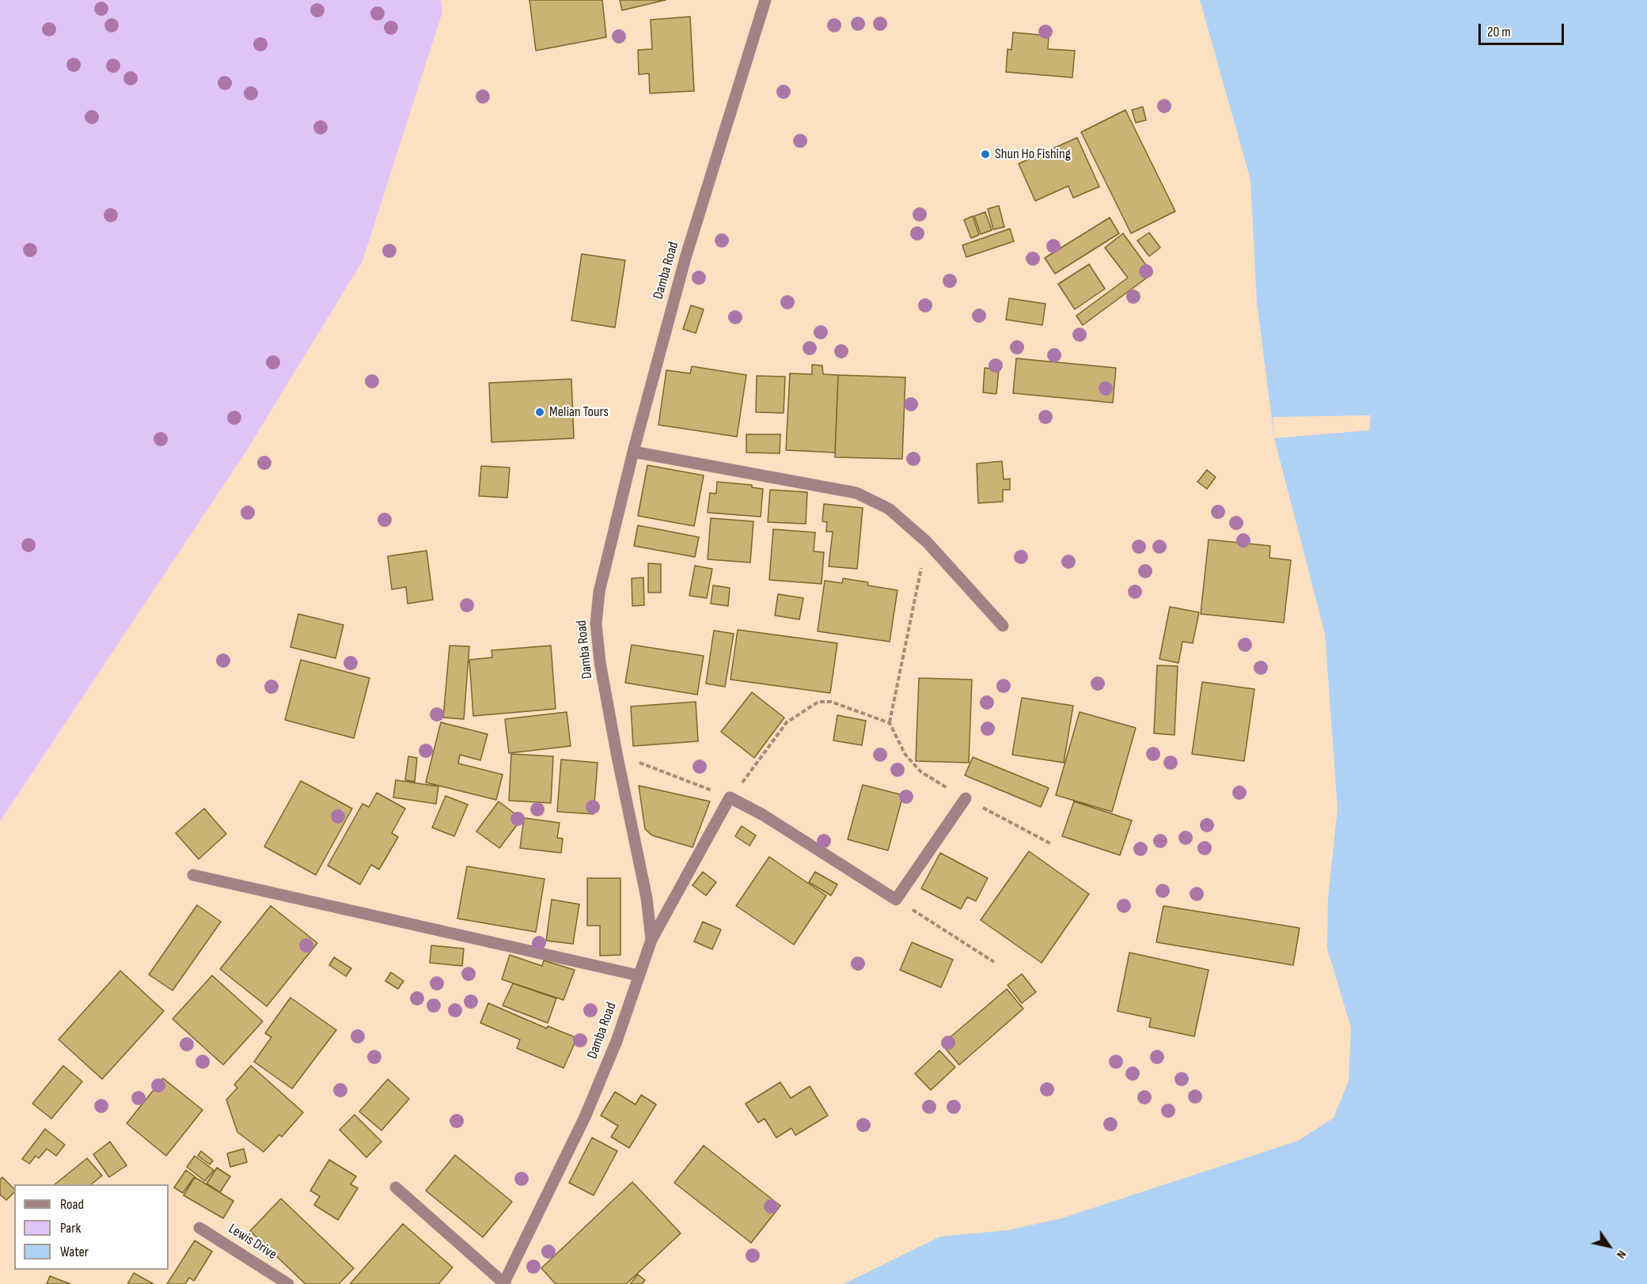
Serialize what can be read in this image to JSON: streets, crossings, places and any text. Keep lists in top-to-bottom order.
{
  "streets": {
    "street": ["Damba Road", "Lewis Drive"]
  },
  "places": ["Shun Ho Fishing", "Melian Tours"],
  "legend": ["Road", "Park", "Water"],
  "scale_bar": "20 m",
  "north": "bottom right"
}
